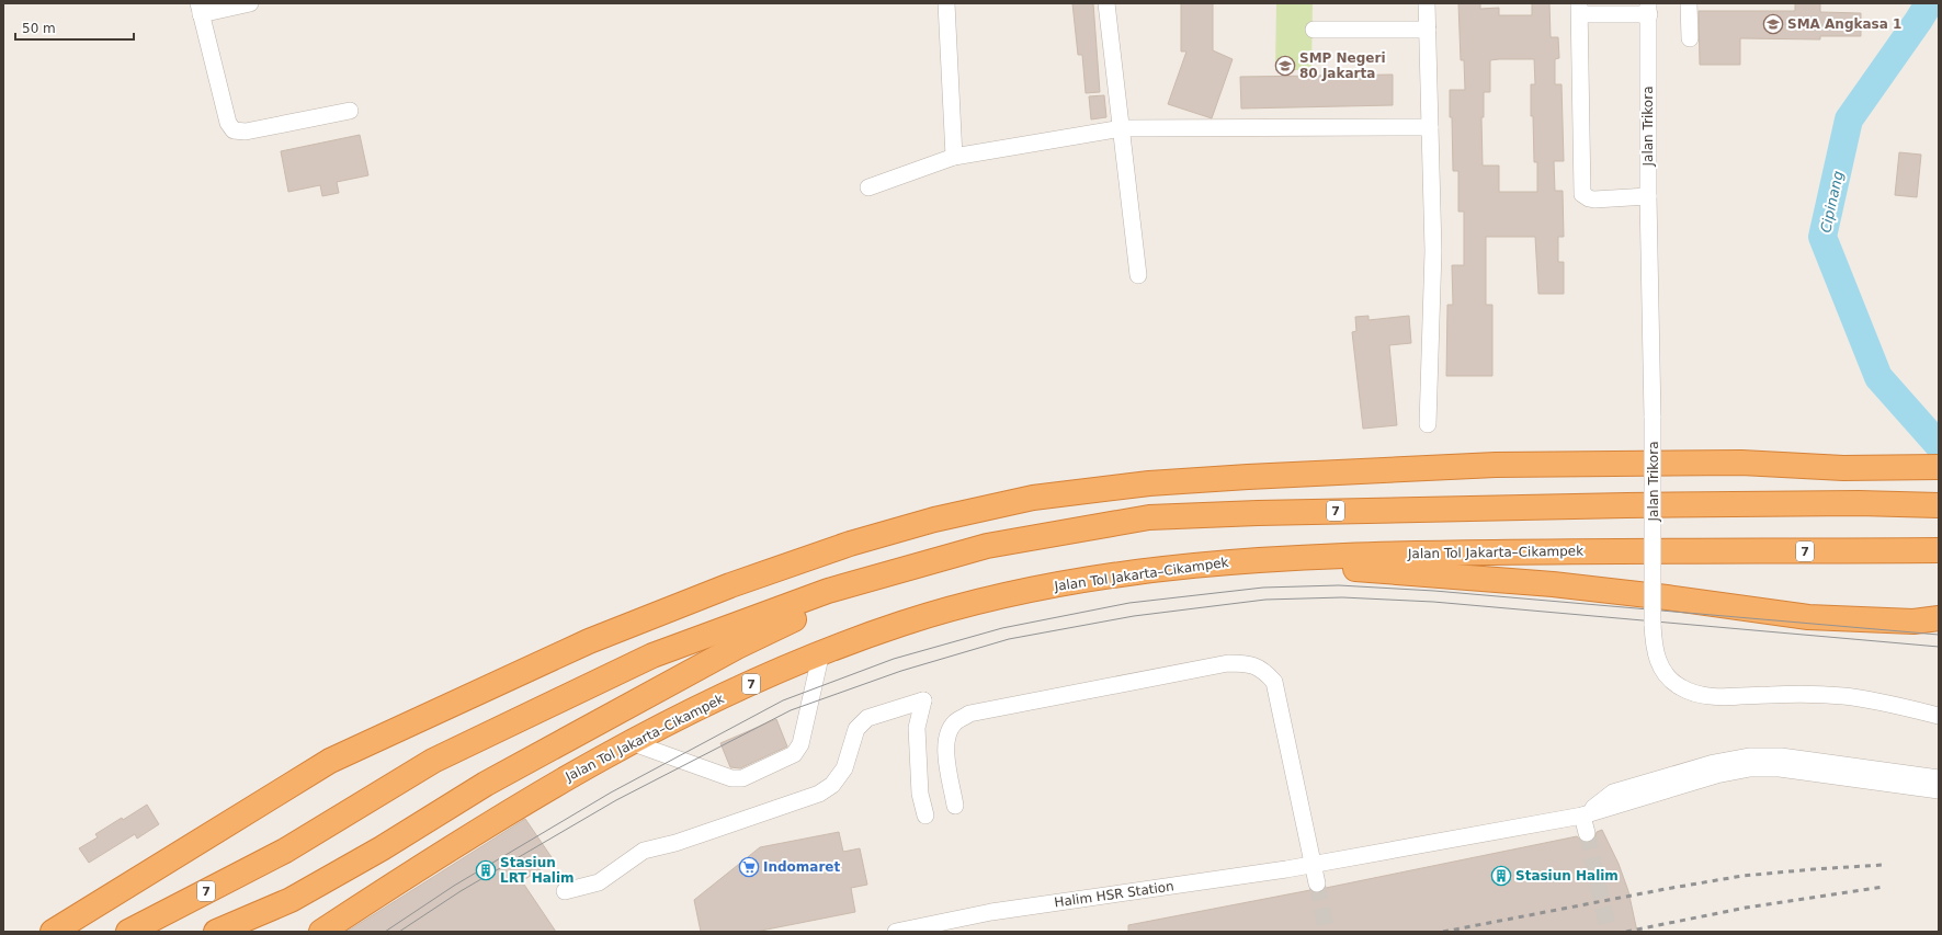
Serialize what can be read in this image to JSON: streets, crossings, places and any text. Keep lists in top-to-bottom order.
{
  "streets": {
    "highway": ["7", "Jalan Tol Jakarta–Cikampek"],
    "street": ["Jalan Trikora", "Halim HSR Station"]
  },
  "water": ["Cipinang"],
  "places": {
    "school or university": ["SMA Angkasa 1", "SMP Negeri 80 Jakarta"],
    "supermarket": ["Indomaret"],
    "building": ["Stasiun LRT Halim", "Stasiun Halim"]
  },
  "scale_bar": "50 m"
}
